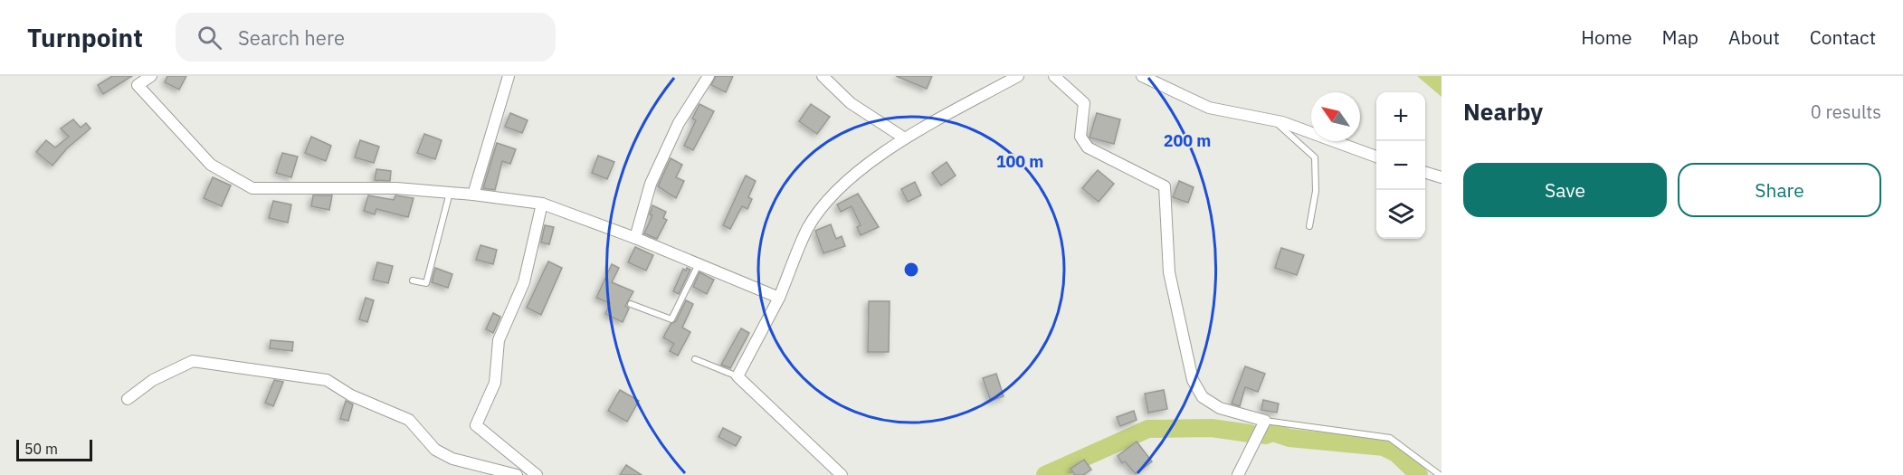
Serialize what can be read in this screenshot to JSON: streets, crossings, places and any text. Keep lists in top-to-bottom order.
{
  "scale_bar": "50 m",
  "north": "top left",
  "page": {
    "header": "Turnpoint",
    "search": "Search here",
    "nav": [
      "Home",
      "Map",
      "About",
      "Contact"
    ],
    "heading": ["Nearby", "0 results"],
    "map_buttons": ["+", "−"],
    "buttons": ["Save", "Share"],
    "scale": "50 m"
  },
  "rings": ["200 m", "100 m"]
}
